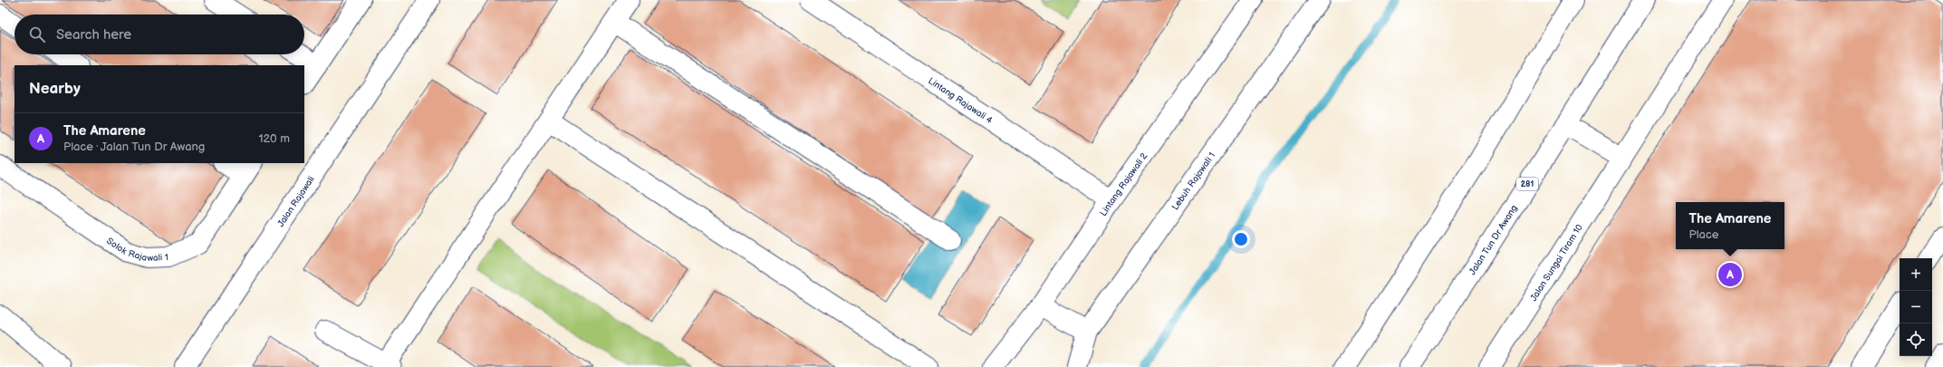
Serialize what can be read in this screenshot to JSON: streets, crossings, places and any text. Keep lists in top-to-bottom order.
{
  "streets": {
    "street": [
      "Lintang Rajawali 4",
      "Lebuh Rajawali 1",
      "Lintang Rajawali 2",
      "281",
      "Jalan Rajawali",
      "Jalan Tun Dr Awang",
      "Solok Rajawali 1",
      "Jalan Sungai Tiram 10"
    ]
  },
  "crossings": [
    ["Lintang Rajawali 4", "Lintang Rajawali 2"]
  ],
  "page": {
    "search": "Search here",
    "heading": "Nearby",
    "list": [
      {
        "mark": "A",
        "name": "The Amarene",
        "note": "Place · Jalan Tun Dr Awang",
        "value": "120 m"
      }
    ],
    "popup": ["The Amarene", "Place"],
    "map_buttons": ["+", "−"],
    "pins": "A"
  }
}
